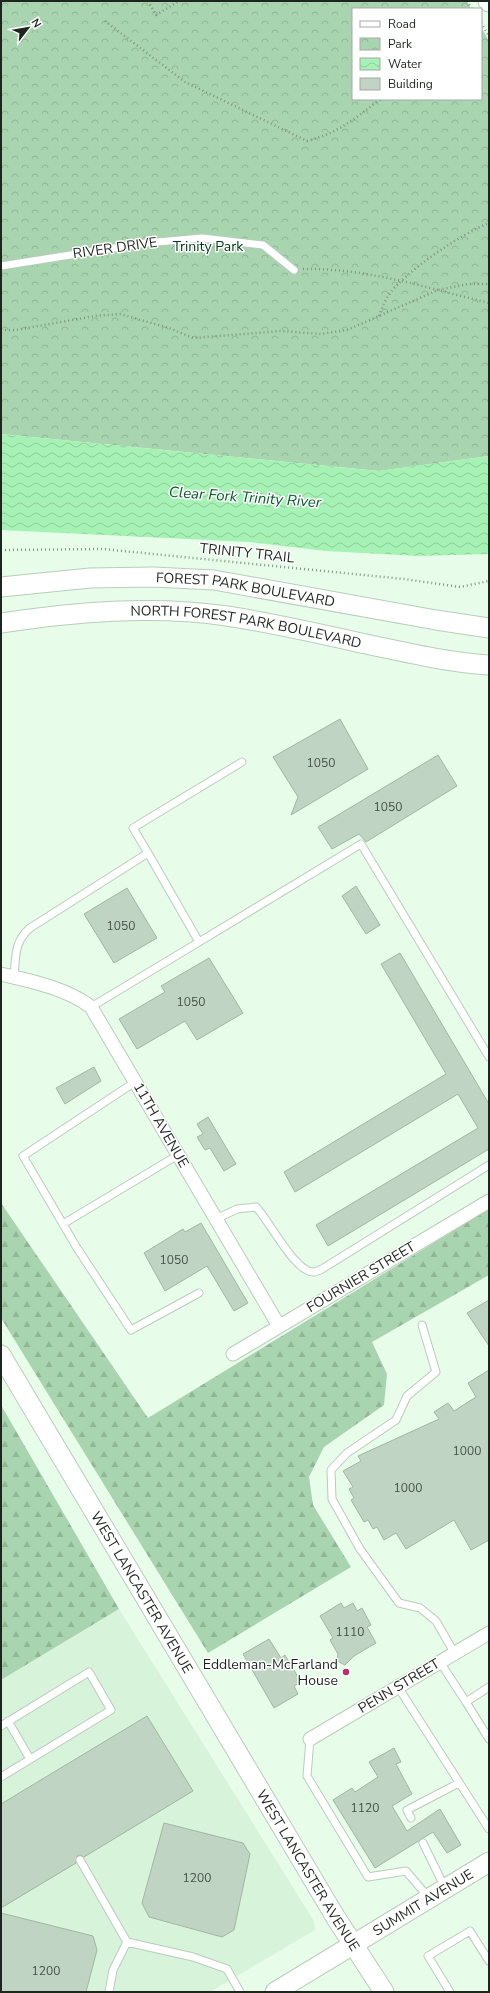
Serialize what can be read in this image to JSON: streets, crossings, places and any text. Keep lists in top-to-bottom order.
{
  "streets": {
    "main road": [
      "FOREST PARK BOULEVARD",
      "NORTH FOREST PARK BOULEVARD",
      "WEST LANCASTER AVENUE",
      "SUMMIT AVENUE"
    ],
    "street": ["11TH AVENUE", "FOURNIER STREET", "PENN STREET"],
    "lane": ["RIVER DRIVE"],
    "path": ["TRINITY TRAIL"]
  },
  "crossings": [
    ["11TH AVENUE", "FOURNIER STREET"],
    ["WEST LANCASTER AVENUE", "SUMMIT AVENUE"]
  ],
  "water": ["Clear Fork Trinity River"],
  "parks": ["Trinity Park"],
  "places": ["Eddleman-McFarland House"],
  "house_numbers": [
    "1050",
    "1050",
    "1050",
    "1050",
    "1050",
    "1000",
    "1000",
    "1110",
    "1120",
    "1200",
    "1200"
  ],
  "legend": [
    "Road",
    "Park",
    "Water",
    "Building"
  ],
  "north": "top right"
}
